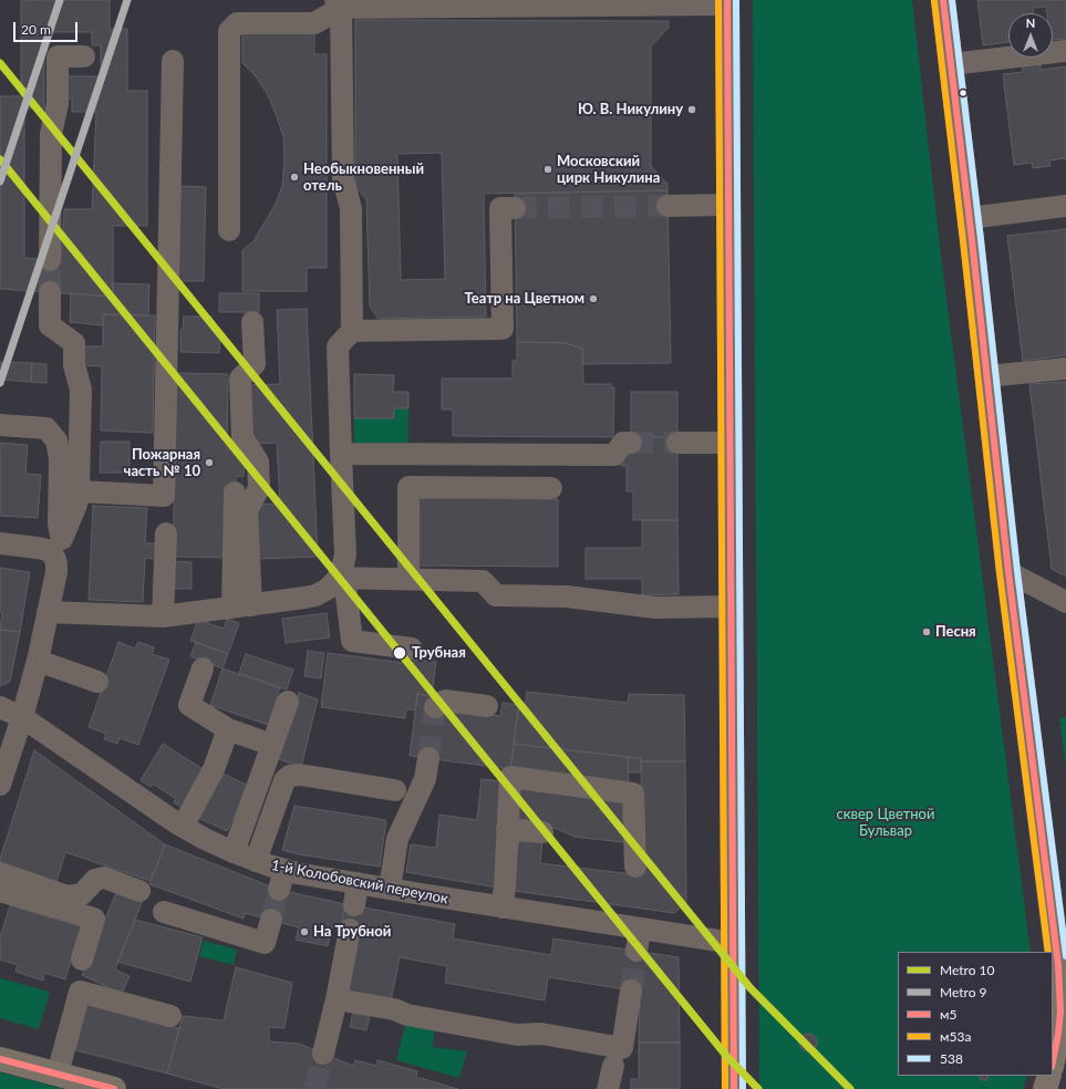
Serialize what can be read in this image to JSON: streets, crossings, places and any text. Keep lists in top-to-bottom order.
{
  "streets": {
    "street": ["1-й Колобовский переулок"]
  },
  "parks": ["сквер Цветной Бульвар"],
  "places": [
    "Ю. В. Никулину",
    "Московский цирк Никулина",
    "Необыкновенный отель",
    "Театр на Цветном",
    "Пожарная часть № 10",
    "Песня",
    "Трубная",
    "На Трубной"
  ],
  "lines": [
    "metro line 9",
    "transit line м5",
    "transit line м53а",
    "transit line 538",
    "metro line 10"
  ],
  "legend": [
    "Metro 10",
    "Metro 9",
    "м5",
    "м53а",
    "538"
  ],
  "scale_bar": "20 m",
  "north": "top"
}
